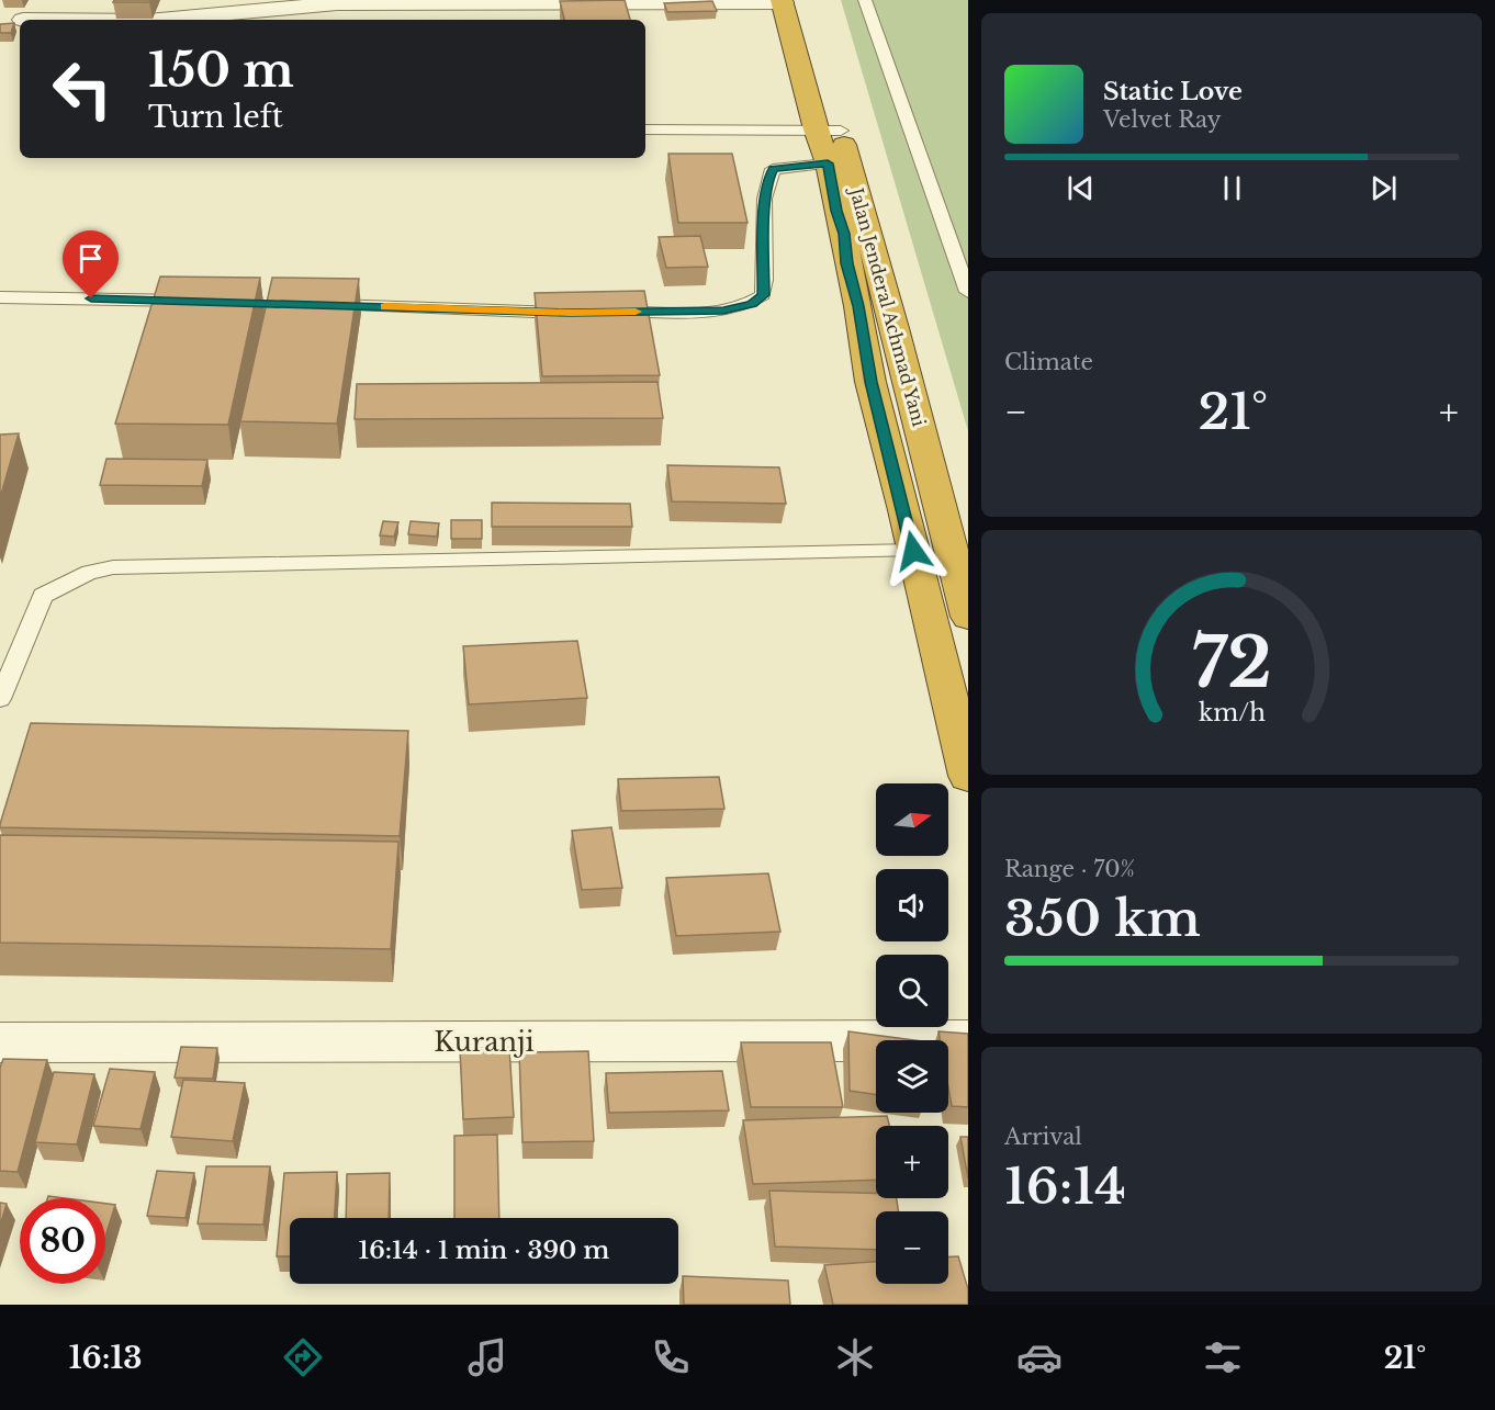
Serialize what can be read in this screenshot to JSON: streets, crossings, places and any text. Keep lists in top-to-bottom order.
{
  "streets": {
    "highway": ["Jalan Jenderal Achmad Yani"],
    "street": ["Kuranji"]
  },
  "north": "right",
  "page": {
    "turn": ["150 m", "Turn left"],
    "song": ["Static Love", "Velvet Ray"],
    "tile": [
      "Climate",
      ["Range · 70%", "350 km"],
      ["Arrival", "16:14"]
    ],
    "heat": ["−", "21°", "+"],
    "map_buttons": ["+", "−"],
    "limit": "80",
    "trip": "16:14 · 1 min · 390 m",
    "tabs": ["16:13", "21°"],
    "gauge": ["72", "km/h"]
  }
}
